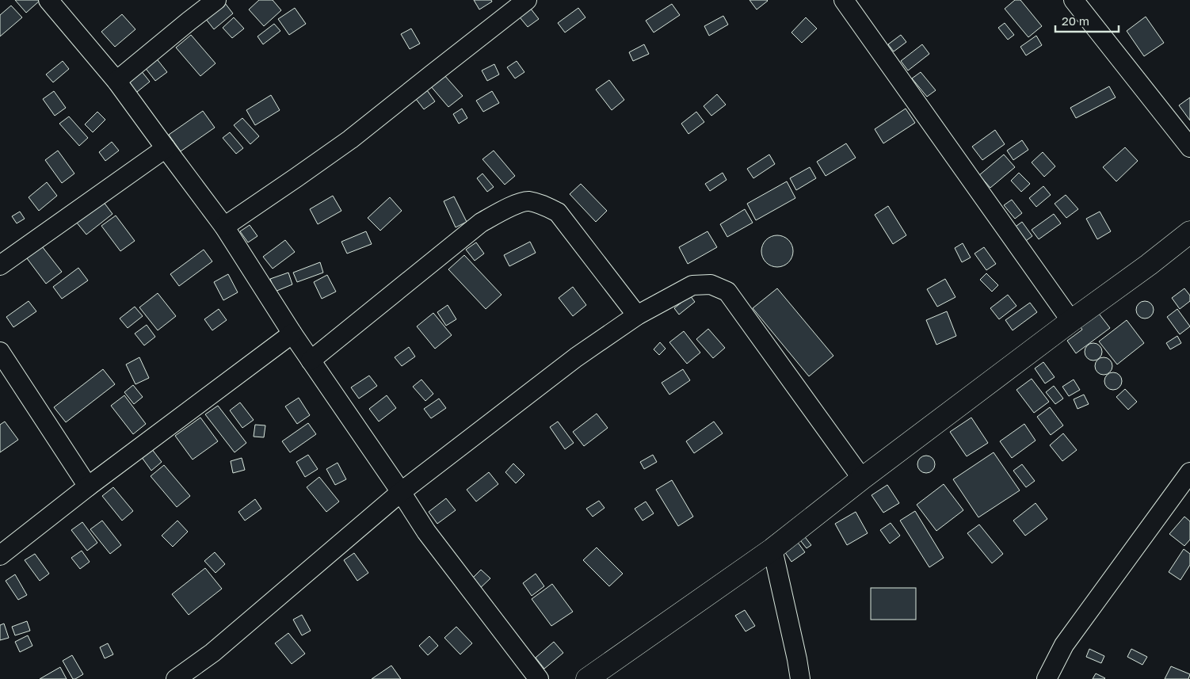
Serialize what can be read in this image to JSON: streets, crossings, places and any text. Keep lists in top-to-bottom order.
{
  "scale_bar": "20 m"
}
